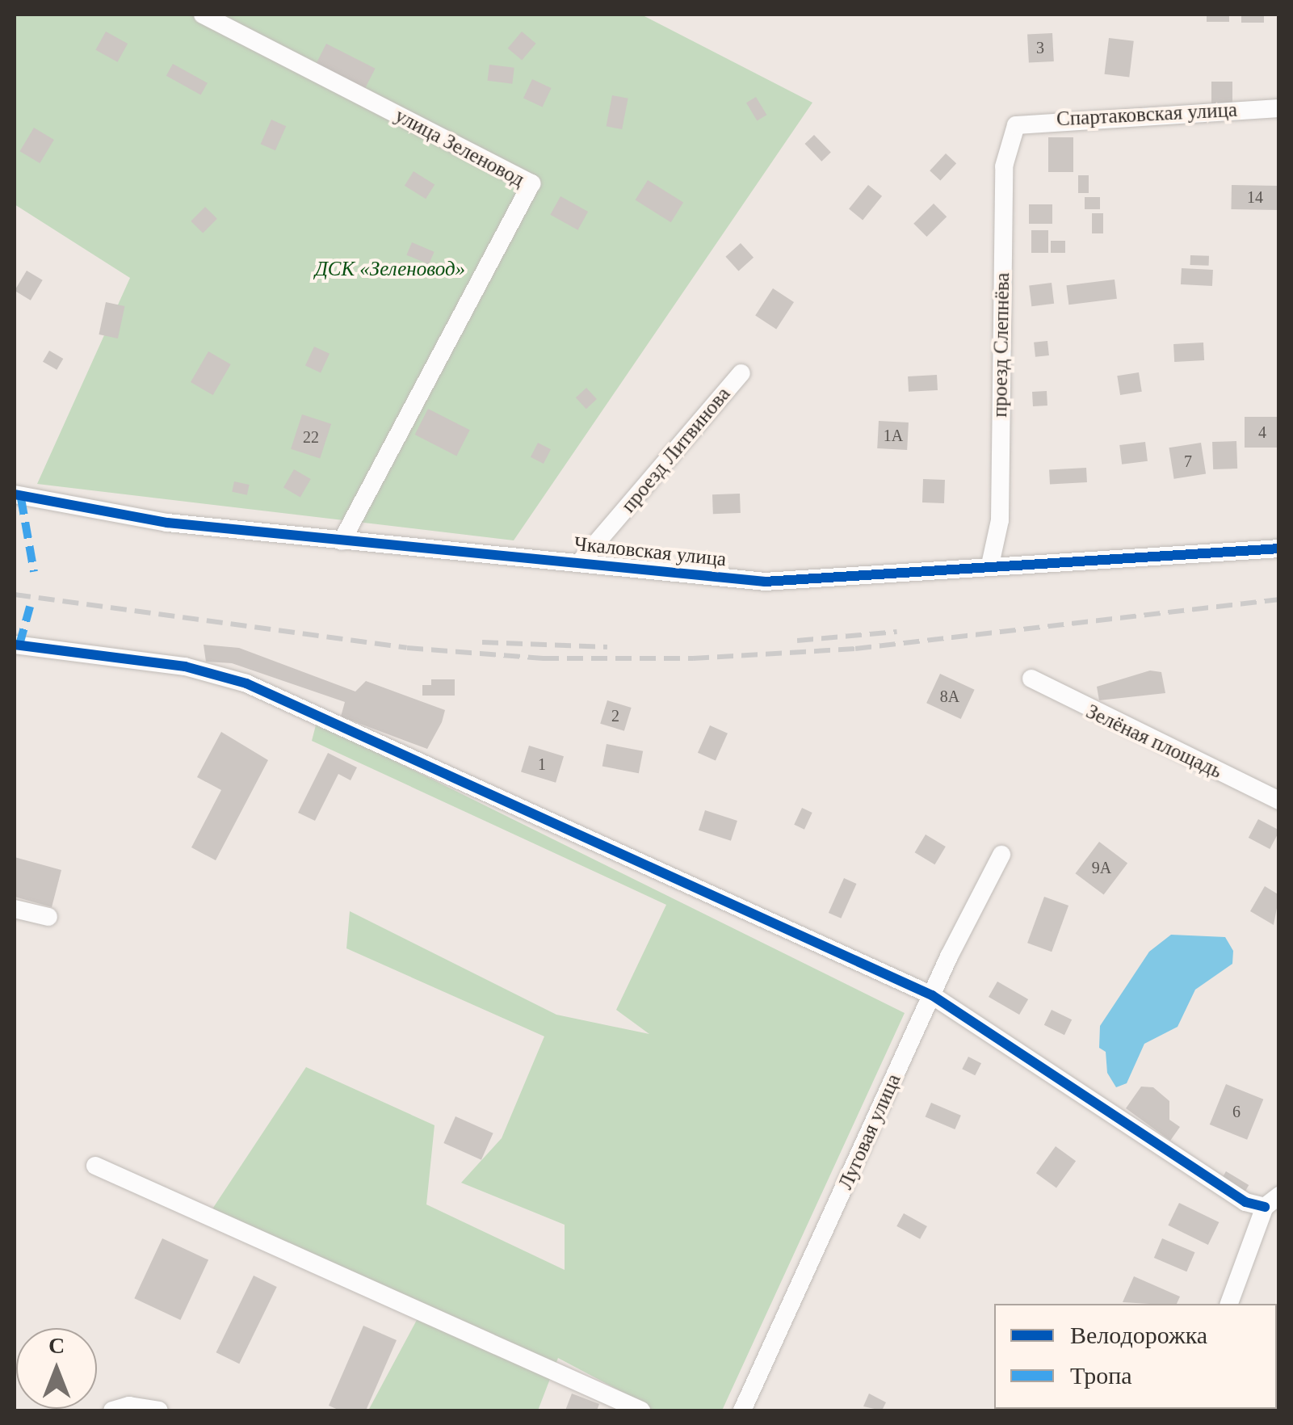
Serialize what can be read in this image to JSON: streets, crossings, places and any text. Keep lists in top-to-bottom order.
{
  "streets": {
    "street": [
      "Спартаковская улица",
      "улица Зеленовод",
      "проезд Слепнёва",
      "проезд Литвинова",
      "Чкаловская улица",
      "Зелёная площадь",
      "Луговая улица"
    ]
  },
  "crossings": [
    ["Спартаковская улица", "проезд Слепнёва"],
    ["улица Зеленовод", "Чкаловская улица"],
    ["проезд Слепнёва", "Чкаловская улица"],
    ["проезд Литвинова", "Чкаловская улица"]
  ],
  "parks": ["ДСК «Зеленовод»"],
  "house_numbers": [
    "3",
    "14",
    "4",
    "1А",
    "22",
    "7",
    "8А",
    "2",
    "1",
    "9А",
    "6"
  ],
  "legend": ["Велодорожка", "Тропа"],
  "north": "top"
}
